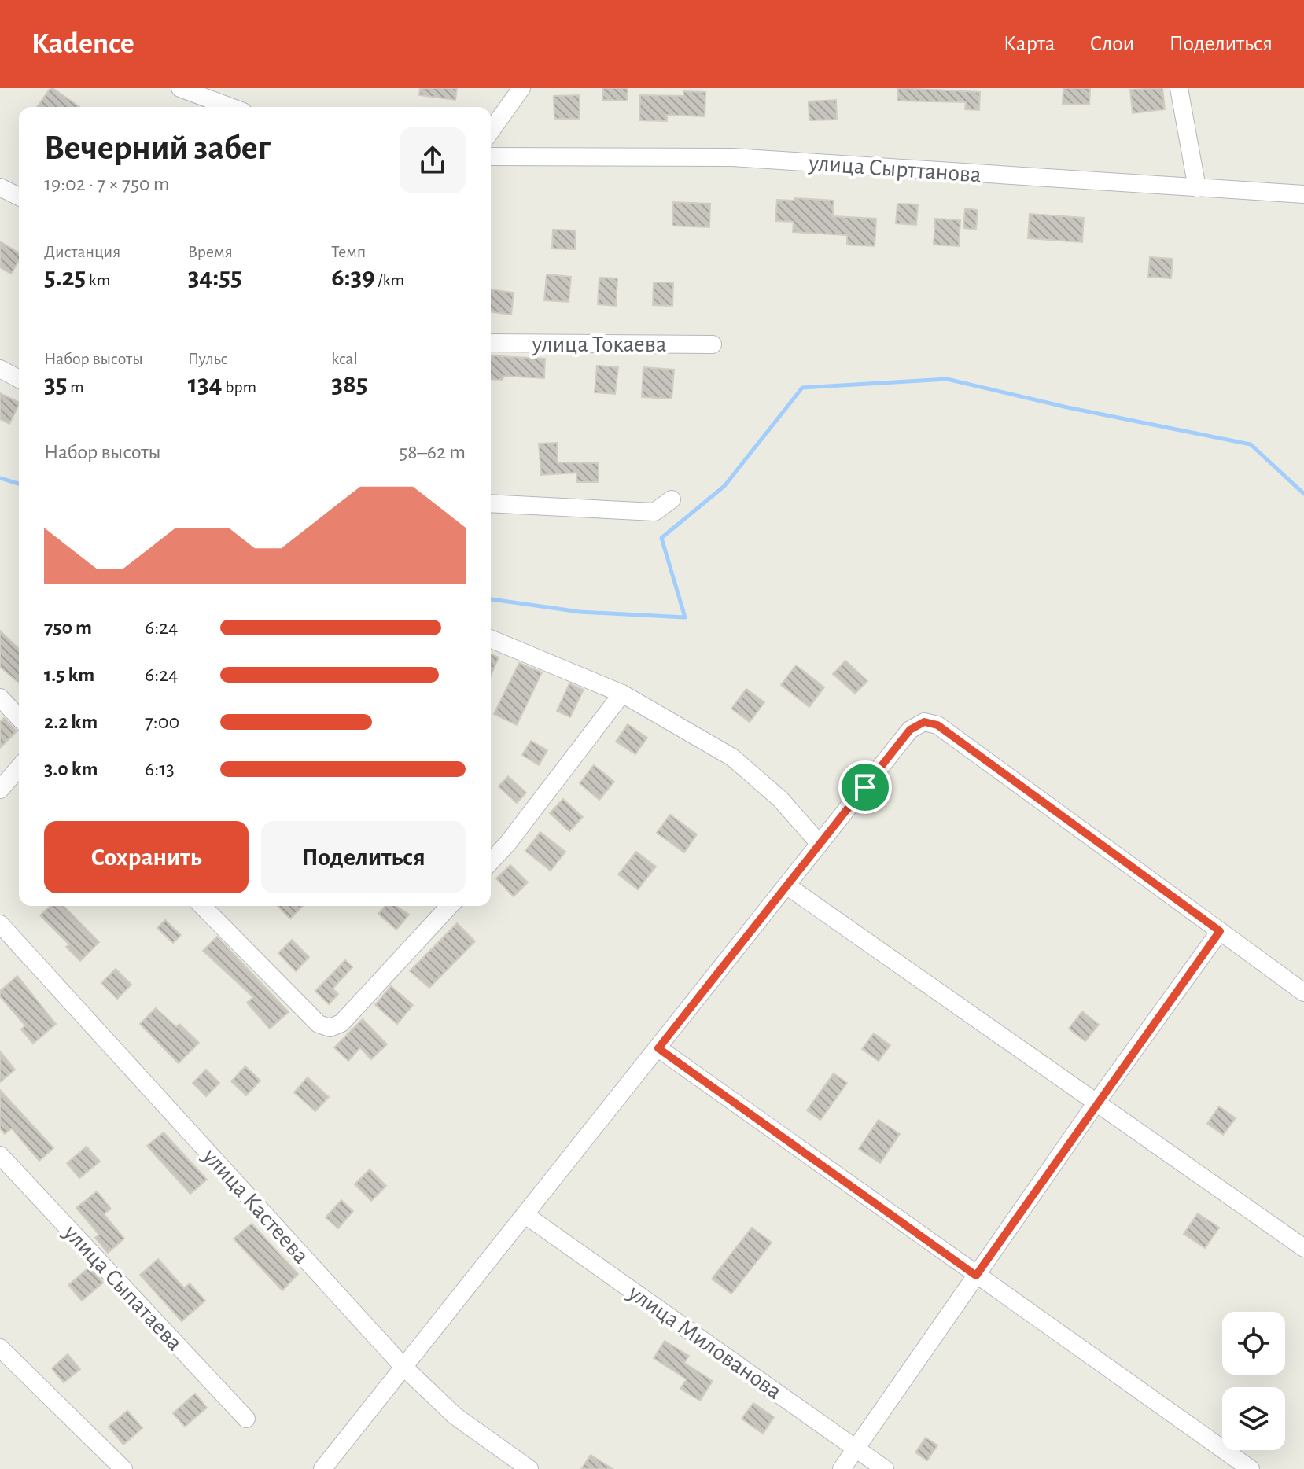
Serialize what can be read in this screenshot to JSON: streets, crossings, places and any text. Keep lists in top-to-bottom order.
{
  "streets": {
    "street": [
      "улица Сырттанова",
      "улица Токаева",
      "улица Кастеева",
      "улица Сыпатаева",
      "улица Милованова"
    ]
  },
  "page": {
    "header": "Kadence",
    "nav": ["Карта", "Слои", "Поделиться"],
    "heading": ["Вечерний забег", "19:02 · 7 × 750 m"],
    "stats": [
      ["Дистанция", "5.25 km"],
      ["Время", "34:55"],
      ["Темп", "6:39 /km"],
      ["Набор высоты", "35 m"],
      ["Пульс", "134 bpm"],
      ["kcal", "385"]
    ],
    "chart": ["Набор высоты", "58–62 m"],
    "list": [
      {
        "name": "750 m",
        "note": "6:24"
      },
      {
        "name": "1.5 km",
        "note": "6:24"
      },
      {
        "name": "2.2 km",
        "note": "7:00"
      },
      {
        "name": "3.0 km",
        "note": "6:13"
      }
    ],
    "buttons": ["Сохранить", "Поделиться"]
  }
}
